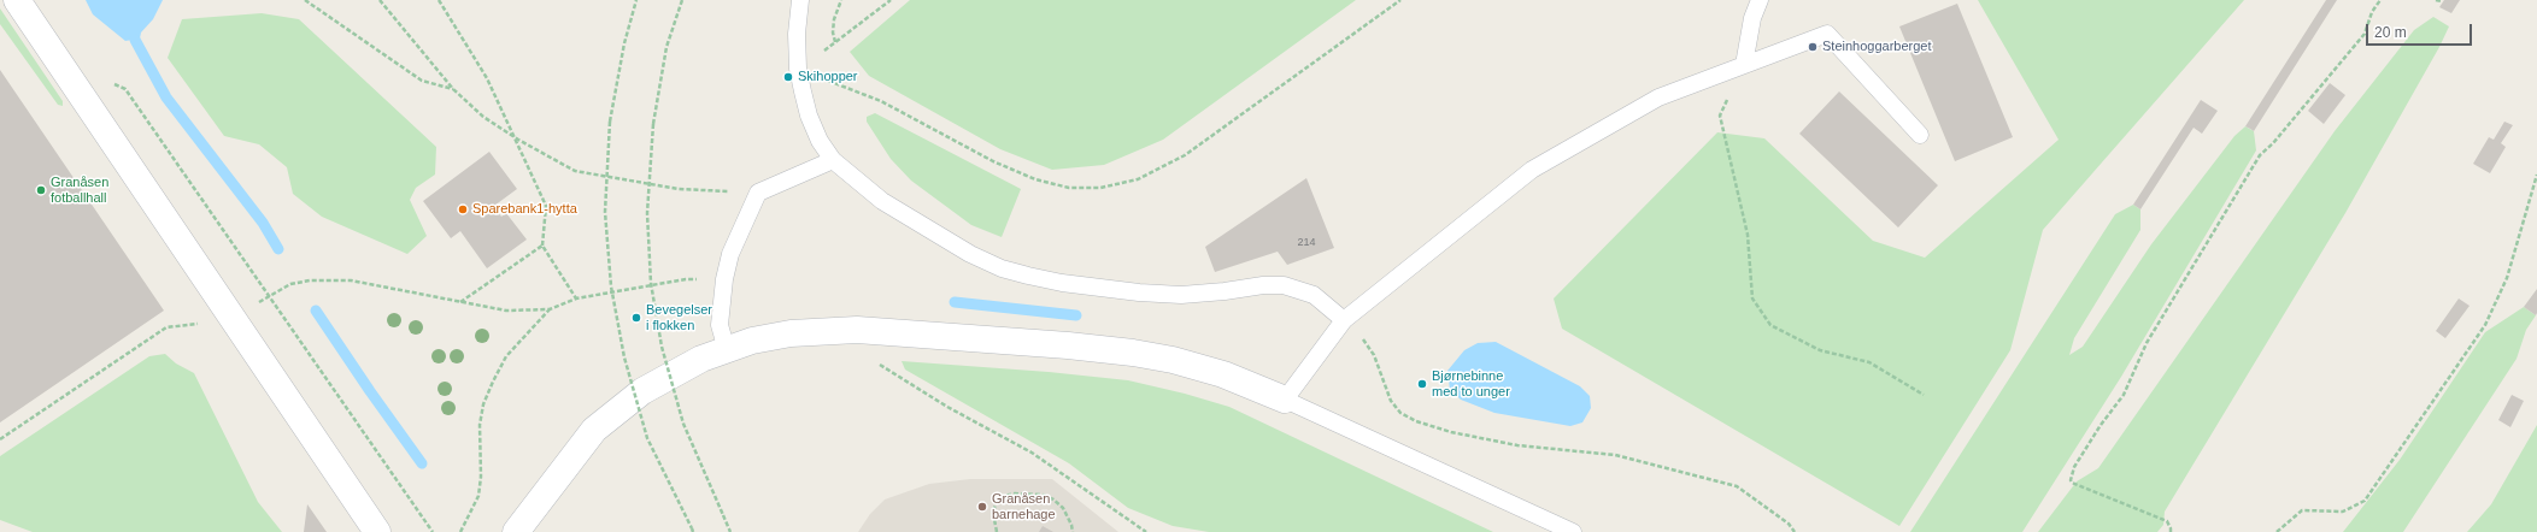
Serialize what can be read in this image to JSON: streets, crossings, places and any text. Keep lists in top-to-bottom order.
{
  "places": [
    "Steinhoggarberget",
    "Skihopper",
    "Granåsen fotballhall",
    "Sparebank1-hytta",
    "Bevegelser i flokken",
    "Bjørnebinne med to unger",
    "Granåsen barnehage"
  ],
  "house_numbers": ["214"],
  "scale_bar": "20 m"
}
